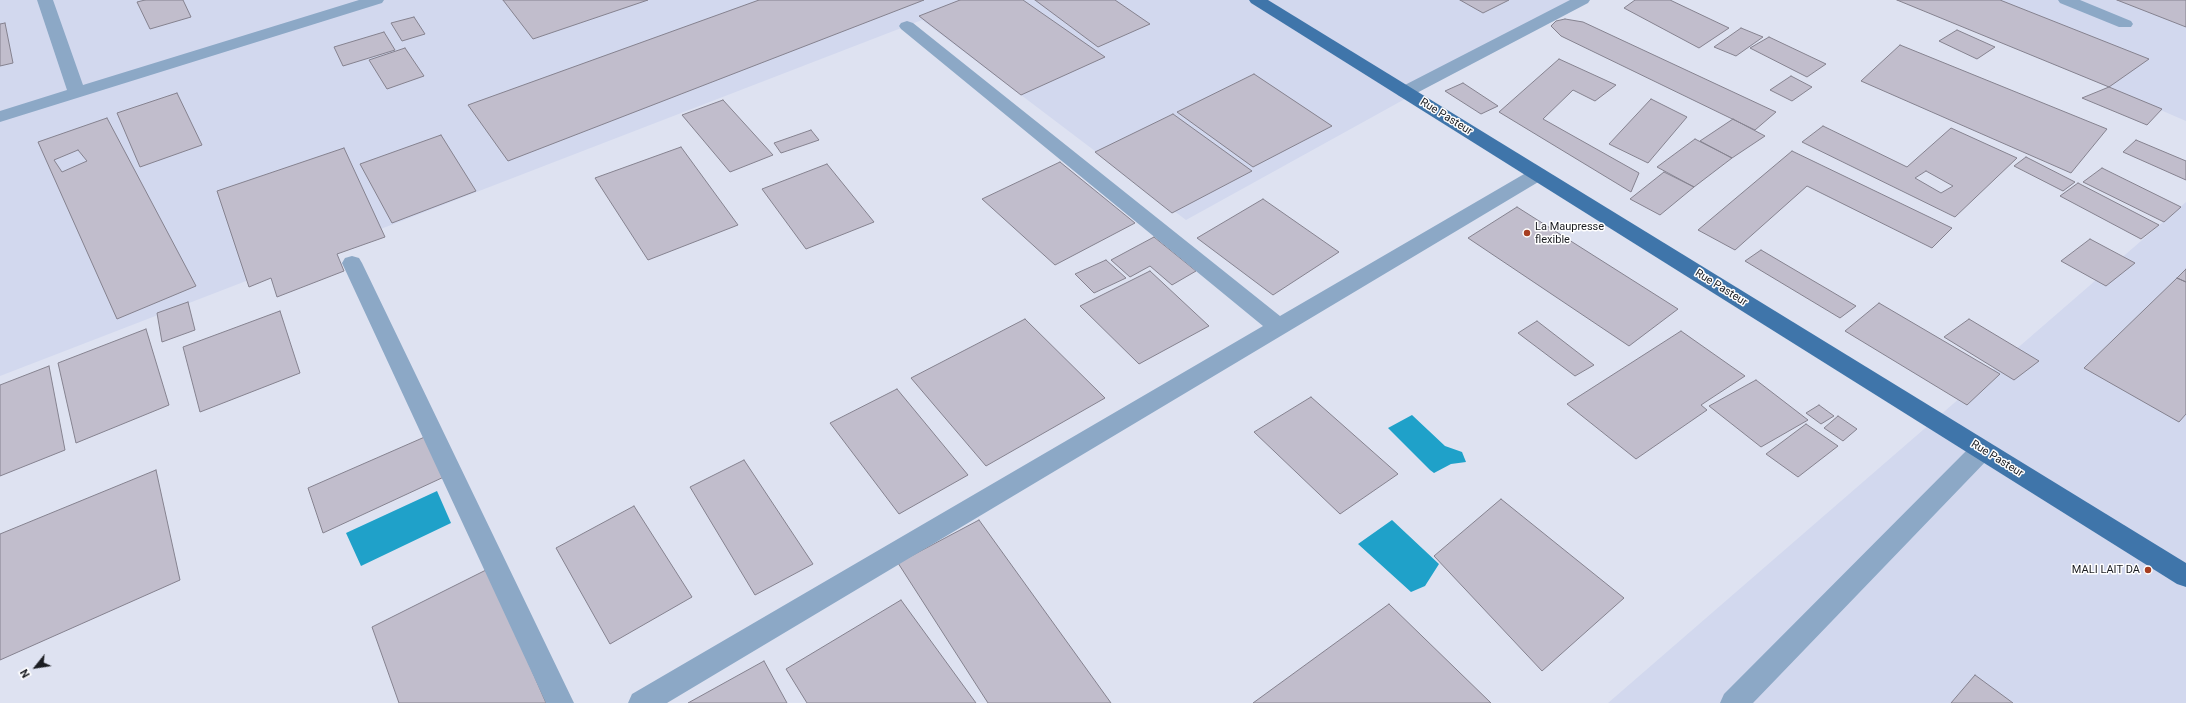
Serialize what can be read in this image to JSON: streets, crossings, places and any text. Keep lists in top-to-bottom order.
{
  "streets": {
    "main road": ["Rue Pasteur"]
  },
  "places": ["La Maupresse flexible", "MALI LAIT DA"],
  "north": "bottom left"
}
